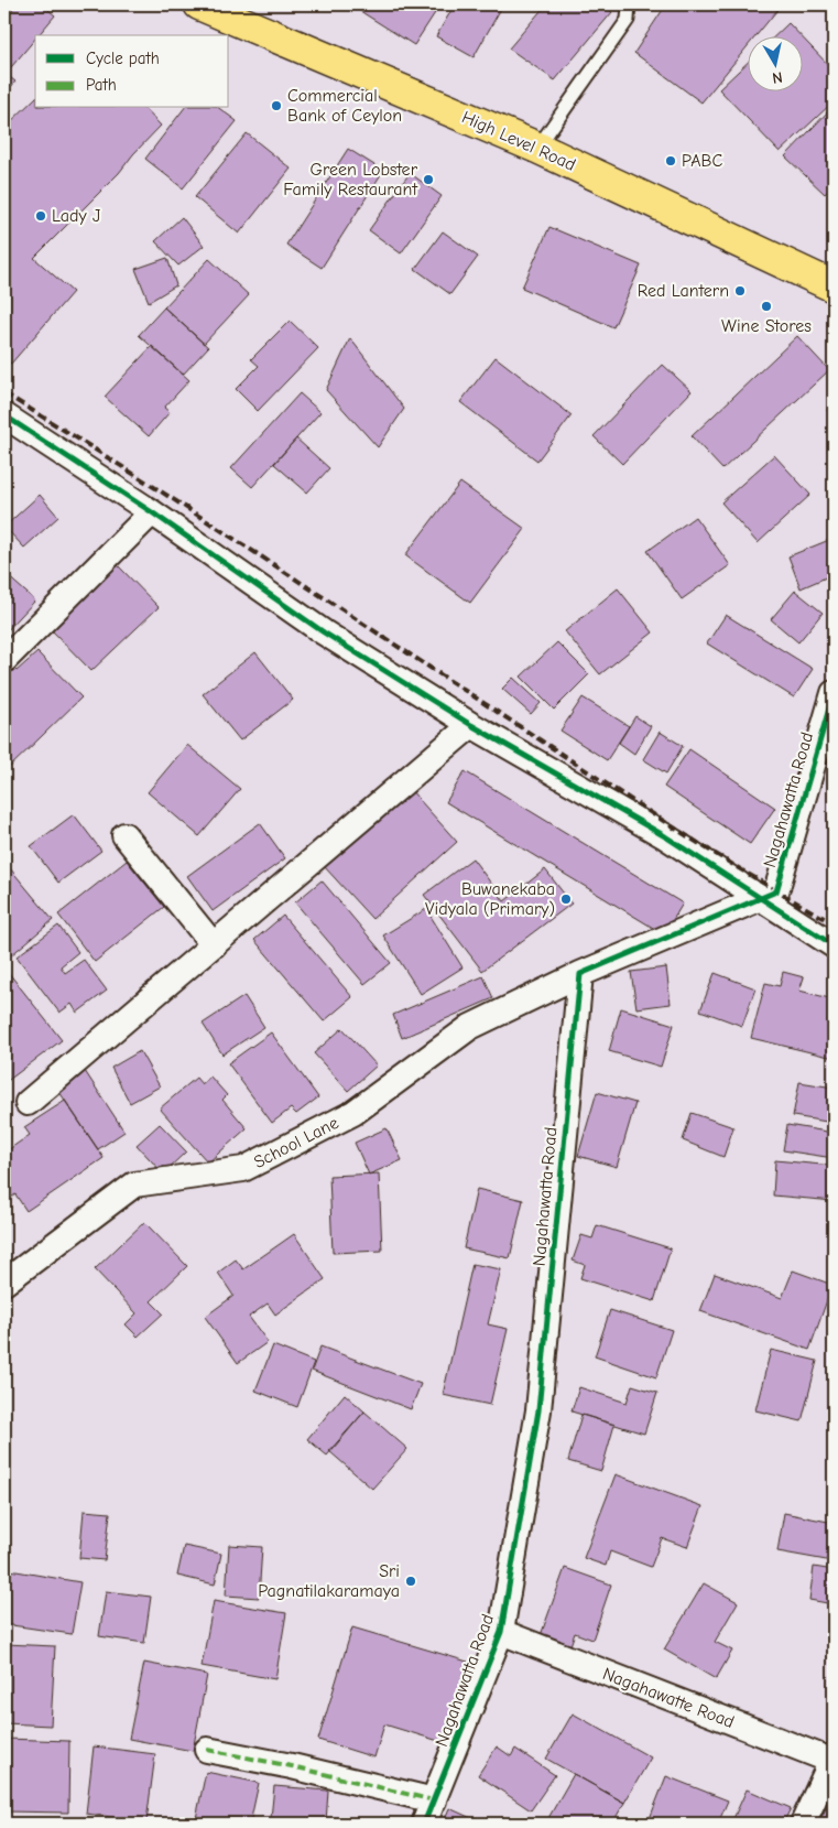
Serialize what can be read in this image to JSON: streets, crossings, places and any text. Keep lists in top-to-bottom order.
{
  "streets": {
    "highway": ["High Level Road"],
    "street": ["Nagahawatta Road", "School Lane", "Nagahawatte Road"]
  },
  "crossings": [
    ["Nagahawatta Road", "School Lane"],
    ["Nagahawatta Road", "Nagahawatte Road"]
  ],
  "places": [
    "Commercial Bank of Ceylon",
    "PABC",
    "Green Lobster Family Restaurant",
    "Lady J",
    "Red Lantern",
    "Wine Stores",
    "Buwanekaba Vidyala (Primary)",
    "Sri Pagnatilakaramaya"
  ],
  "legend": ["Cycle path", "Path"],
  "north": "bottom"
}
